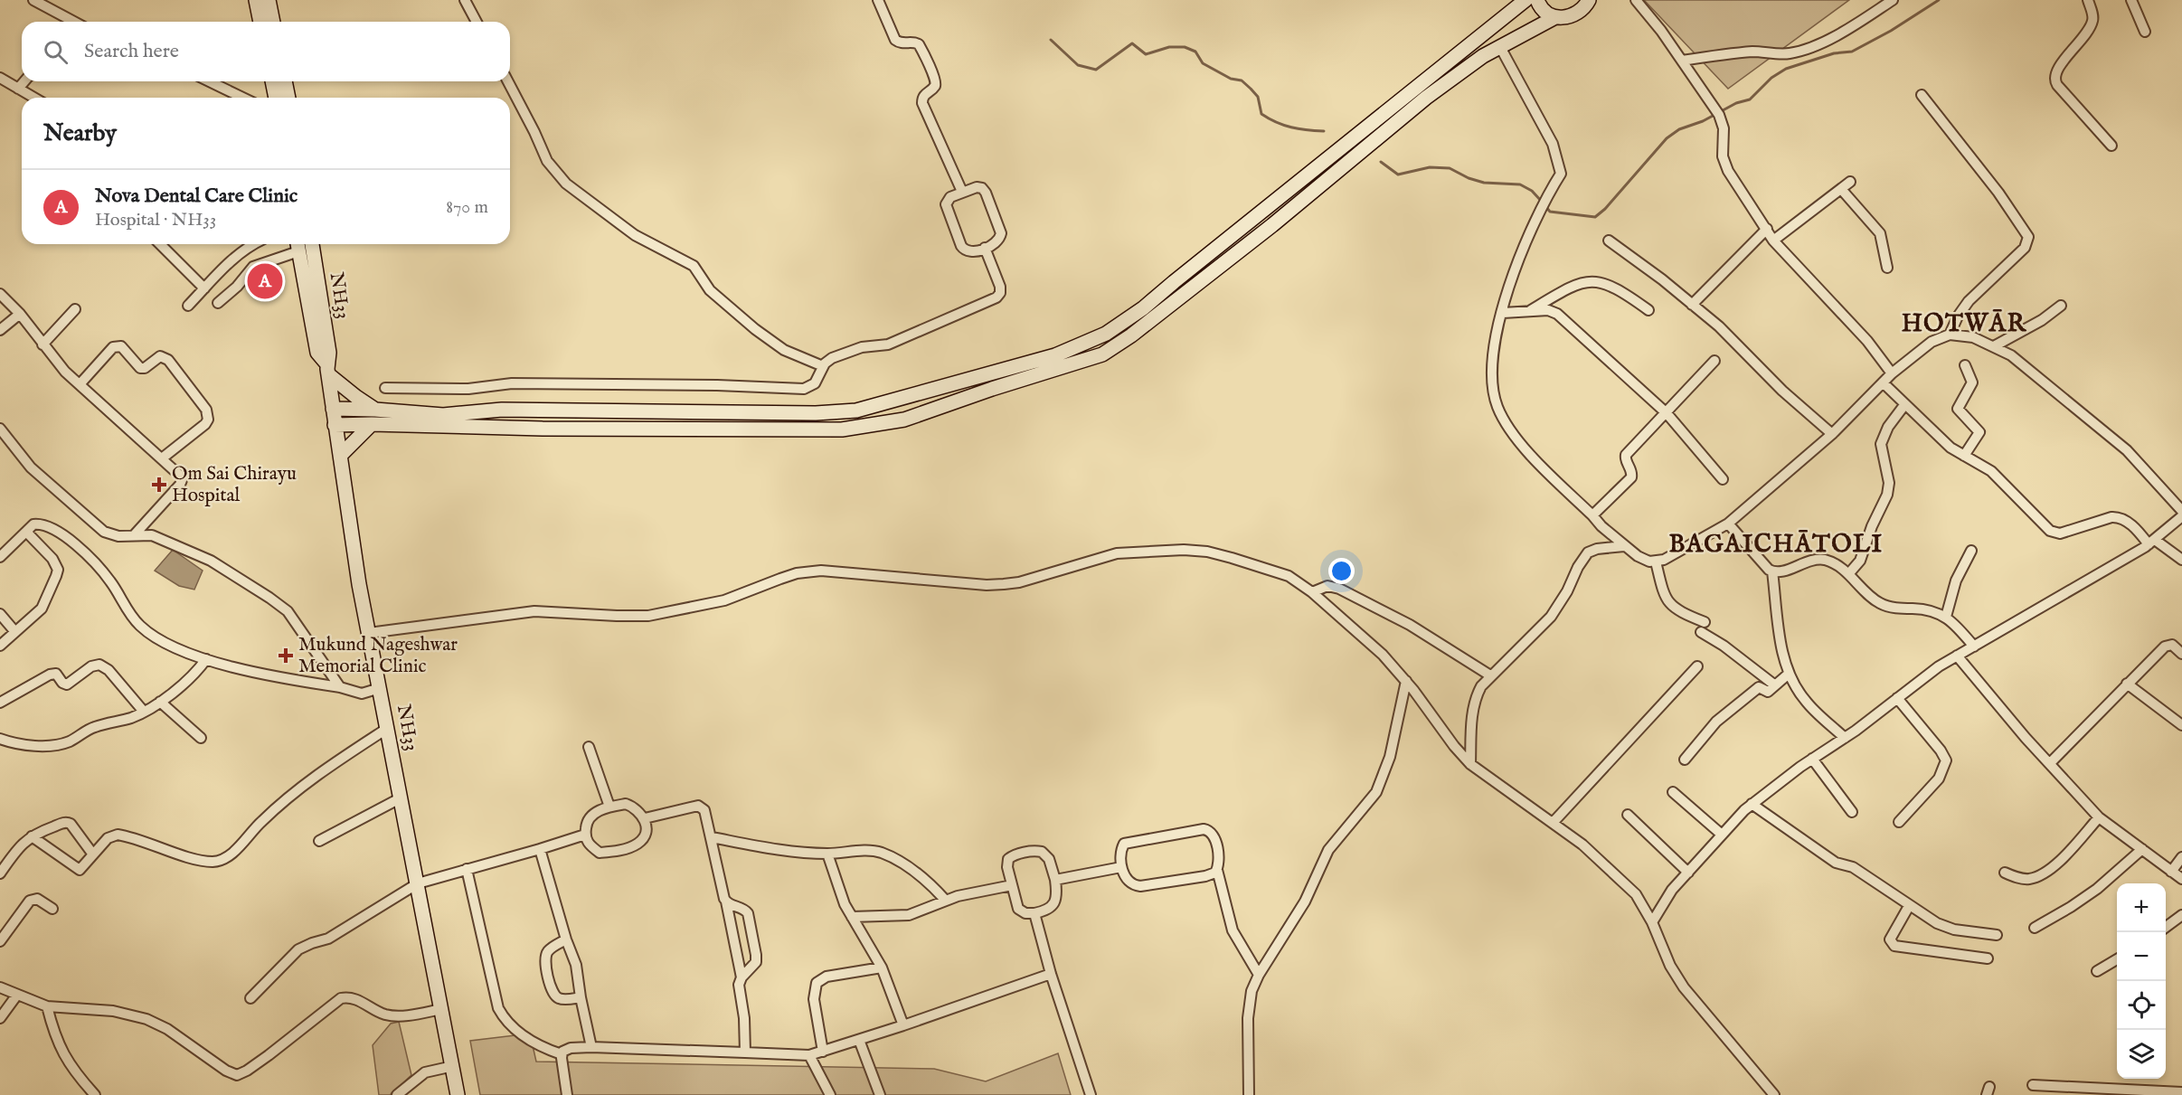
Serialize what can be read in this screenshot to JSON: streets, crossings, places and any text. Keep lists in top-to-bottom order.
{
  "streets": {
    "main road": ["NH33"]
  },
  "districts": ["HOTWĀR", "BAGAICHĀTOLI"],
  "places": {
    "health": ["Om Sai Chirayu Hospital", "Mukund Nageshwar Memorial Clinic"]
  },
  "page": {
    "search": "Search here",
    "heading": "Nearby",
    "list": [
      {
        "mark": "A",
        "name": "Nova Dental Care Clinic",
        "note": "Hospital · NH33",
        "value": "870 m"
      }
    ],
    "pins": "A",
    "map_buttons": ["+", "−"]
  }
}
